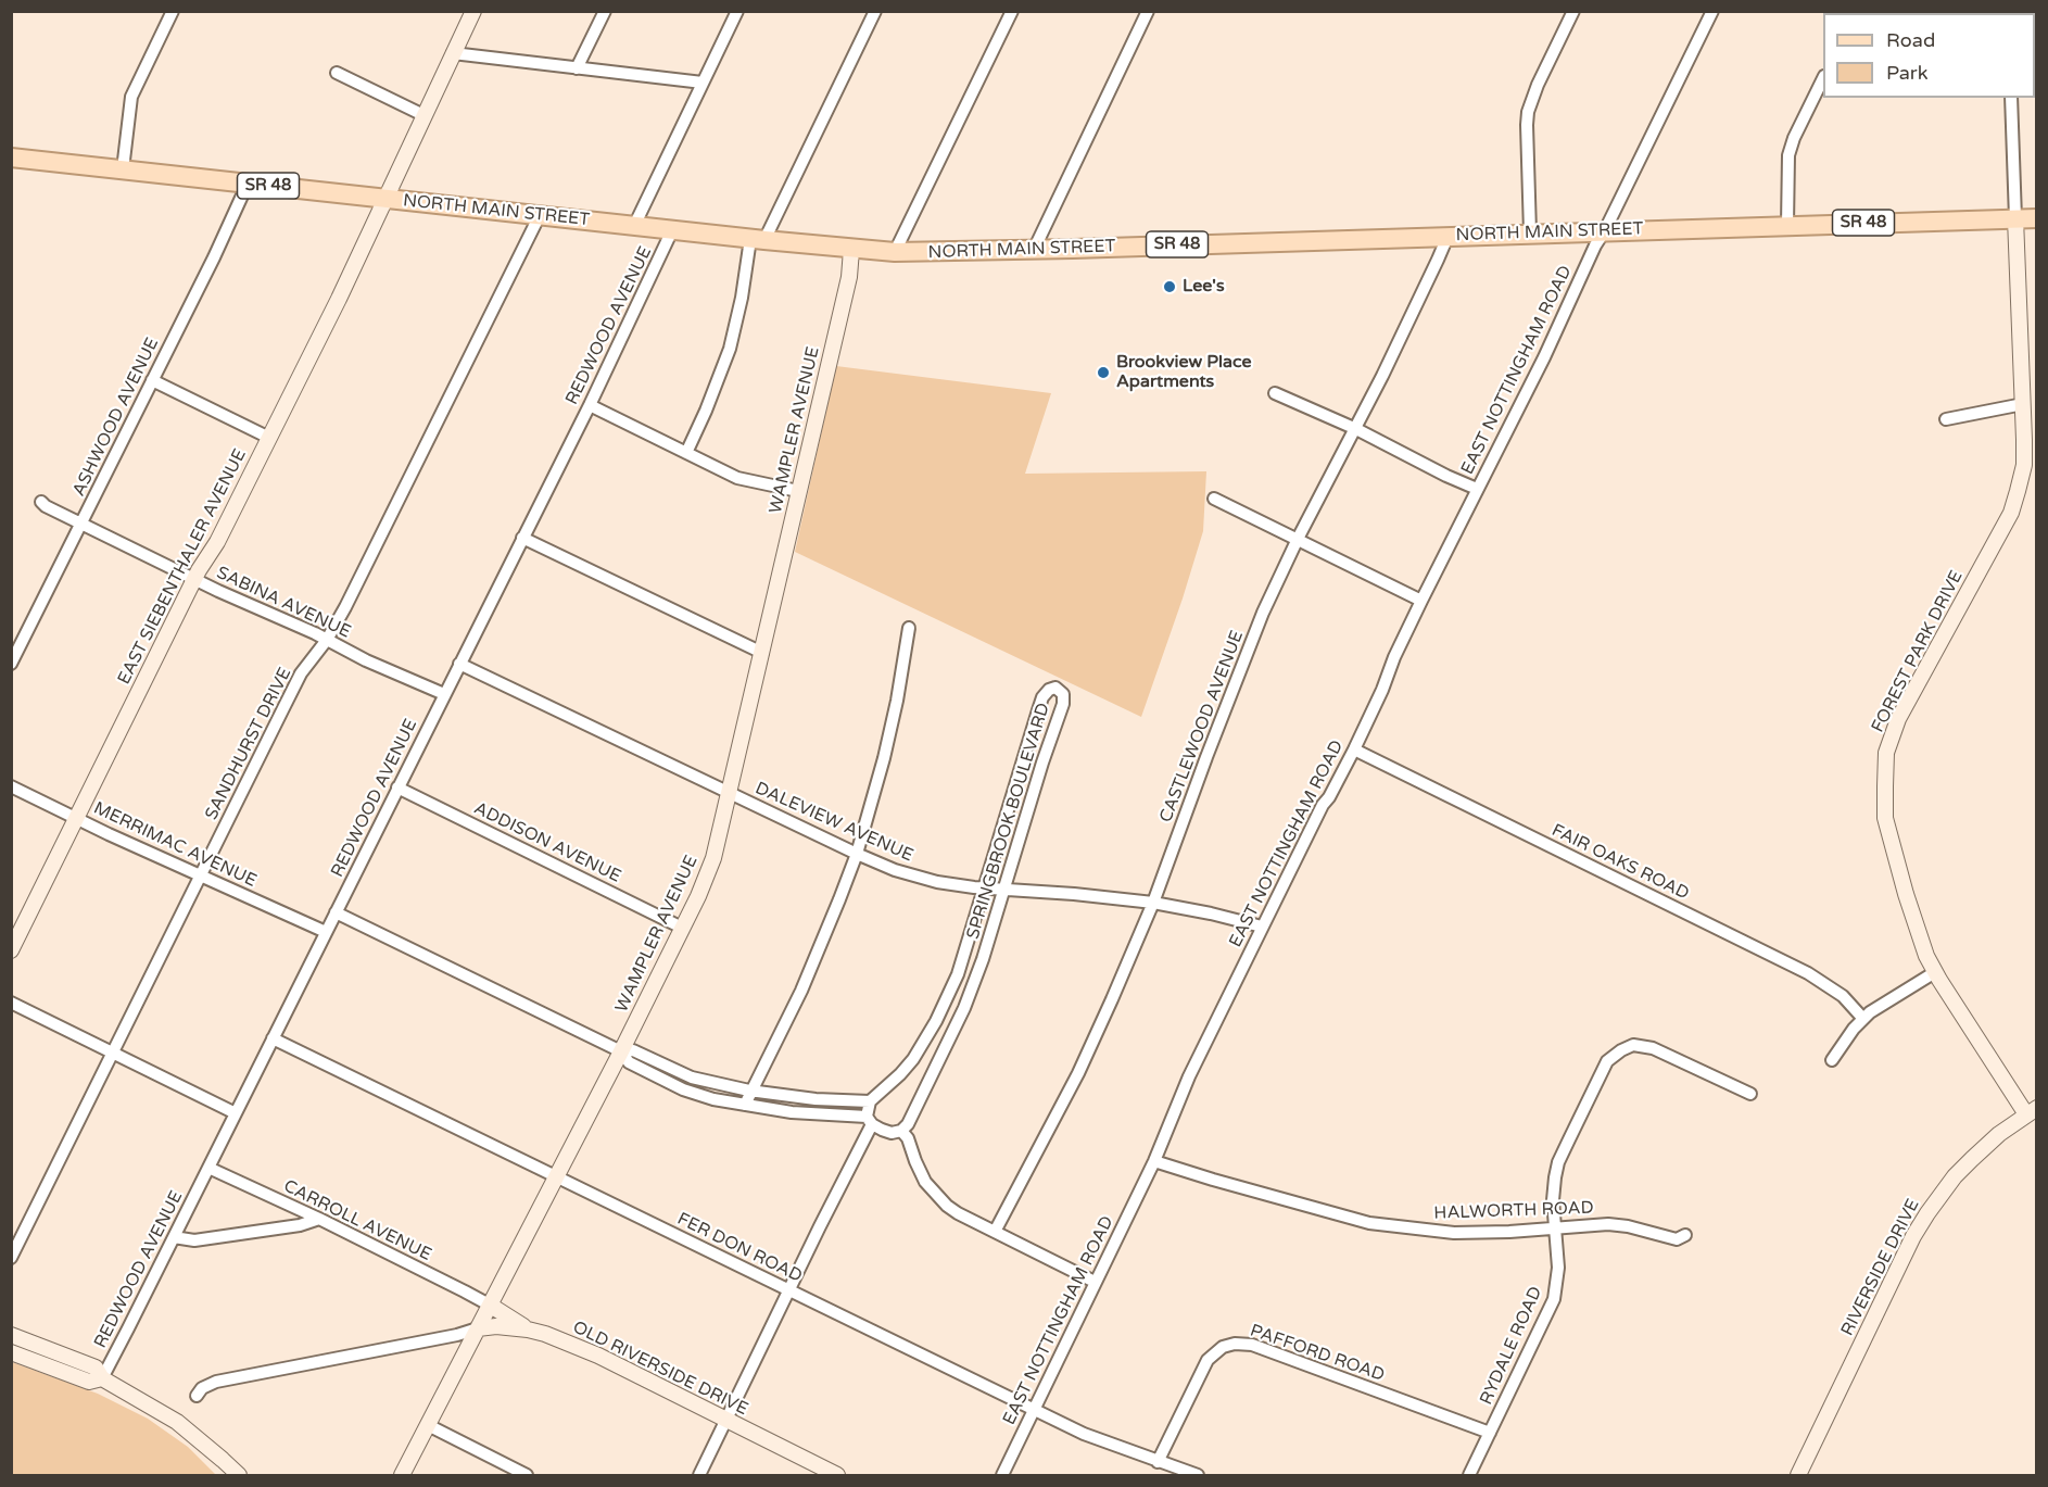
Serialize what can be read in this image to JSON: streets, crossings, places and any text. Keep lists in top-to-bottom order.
{
  "streets": {
    "main road": ["SR 48", "NORTH MAIN STREET"],
    "street": [
      "REDWOOD AVENUE",
      "EAST NOTTINGHAM ROAD",
      "ASHWOOD AVENUE",
      "WAMPLER AVENUE",
      "EAST SIEBENTHALER AVENUE",
      "SABINA AVENUE",
      "FOREST PARK DRIVE",
      "CASTLEWOOD AVENUE",
      "SANDHURST DRIVE",
      "SPRINGBROOK BOULEVARD",
      "DALEVIEW AVENUE",
      "ADDISON AVENUE",
      "MERRIMAC AVENUE",
      "FAIR OAKS ROAD",
      "HALWORTH ROAD",
      "CARROLL AVENUE",
      "FER DON ROAD",
      "RIVERSIDE DRIVE",
      "RYDALE ROAD",
      "PAFFORD ROAD",
      "OLD RIVERSIDE DRIVE"
    ]
  },
  "crossings": [
    ["NORTH MAIN STREET", "REDWOOD AVENUE"],
    ["NORTH MAIN STREET", "EAST NOTTINGHAM ROAD"],
    ["NORTH MAIN STREET", "ASHWOOD AVENUE"],
    ["NORTH MAIN STREET", "WAMPLER AVENUE"],
    ["NORTH MAIN STREET", "EAST SIEBENTHALER AVENUE"],
    ["NORTH MAIN STREET", "FOREST PARK DRIVE"],
    ["NORTH MAIN STREET", "CASTLEWOOD AVENUE"],
    ["NORTH MAIN STREET", "SANDHURST DRIVE"],
    ["REDWOOD AVENUE", "SABINA AVENUE"],
    ["REDWOOD AVENUE", "DALEVIEW AVENUE"],
    ["REDWOOD AVENUE", "ADDISON AVENUE"],
    ["REDWOOD AVENUE", "MERRIMAC AVENUE"],
    ["REDWOOD AVENUE", "CARROLL AVENUE"],
    ["REDWOOD AVENUE", "FER DON ROAD"],
    ["EAST NOTTINGHAM ROAD", "DALEVIEW AVENUE"],
    ["EAST NOTTINGHAM ROAD", "FAIR OAKS ROAD"],
    ["EAST NOTTINGHAM ROAD", "HALWORTH ROAD"],
    ["EAST NOTTINGHAM ROAD", "FER DON ROAD"],
    ["ASHWOOD AVENUE", "SABINA AVENUE"],
    ["WAMPLER AVENUE", "DALEVIEW AVENUE"],
    ["WAMPLER AVENUE", "ADDISON AVENUE"],
    ["WAMPLER AVENUE", "CARROLL AVENUE"],
    ["WAMPLER AVENUE", "FER DON ROAD"],
    ["WAMPLER AVENUE", "OLD RIVERSIDE DRIVE"],
    ["EAST SIEBENTHALER AVENUE", "SABINA AVENUE"],
    ["EAST SIEBENTHALER AVENUE", "MERRIMAC AVENUE"],
    ["SABINA AVENUE", "SANDHURST DRIVE"],
    ["FOREST PARK DRIVE", "RIVERSIDE DRIVE"],
    ["CASTLEWOOD AVENUE", "DALEVIEW AVENUE"],
    ["SANDHURST DRIVE", "MERRIMAC AVENUE"],
    ["SPRINGBROOK BOULEVARD", "DALEVIEW AVENUE"],
    ["HALWORTH ROAD", "RYDALE ROAD"],
    ["FER DON ROAD", "PAFFORD ROAD"],
    ["RYDALE ROAD", "PAFFORD ROAD"]
  ],
  "places": ["Lee's", "Brookview Place Apartments"],
  "legend": ["Road", "Park"]
}
